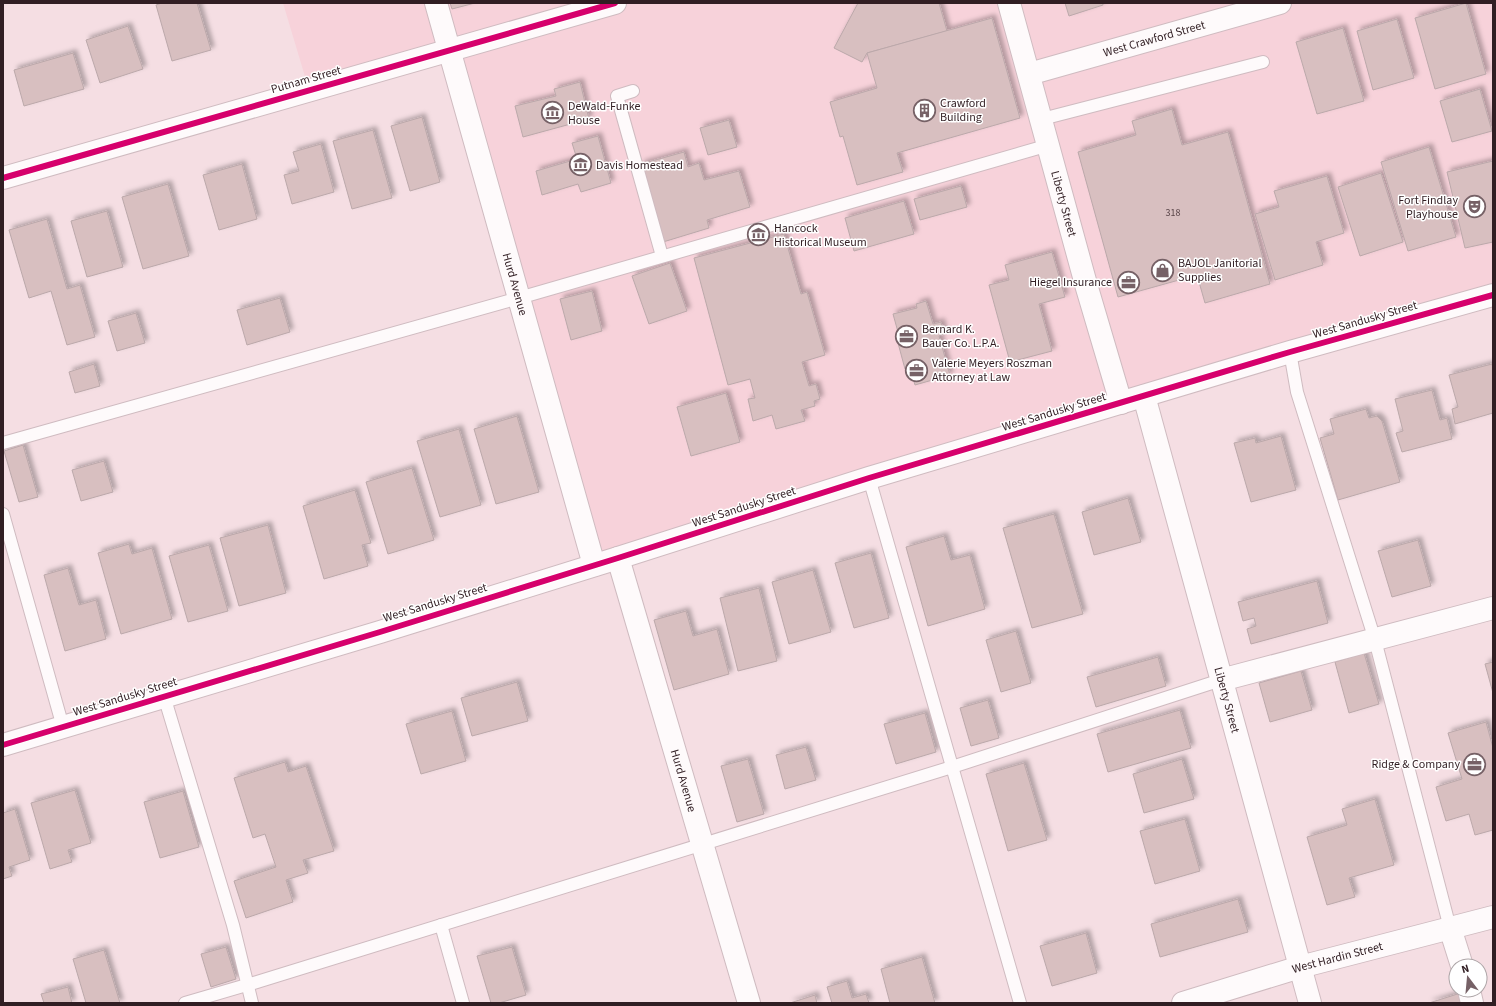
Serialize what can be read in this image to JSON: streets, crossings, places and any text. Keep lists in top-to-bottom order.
{
  "streets": {
    "street": [
      "West Crawford Street",
      "Putnam Street",
      "Liberty Street",
      "Hurd Avenue",
      "West Sandusky Street",
      "West Hardin Street"
    ]
  },
  "crossings": [
    ["West Crawford Street", "Liberty Street"],
    ["Putnam Street", "Hurd Avenue"],
    ["Liberty Street", "West Sandusky Street"],
    ["Liberty Street", "West Hardin Street"],
    ["Hurd Avenue", "West Sandusky Street"]
  ],
  "places": {
    "building": ["Crawford Building"],
    "museum": ["DeWald-Funke House", "Davis Homestead", "Hancock Historical Museum"],
    "theatre": ["Fort Findlay Playhouse"],
    "shop": ["BAJOL Janitorial Supplies"],
    "office": [
      "Hiegel Insurance",
      "Bernard K. Bauer Co. L.P.A.",
      "Valerie Meyers Roszman Attorney at Law",
      "Ridge & Company"
    ]
  },
  "house_numbers": ["318"],
  "north": "top"
}
